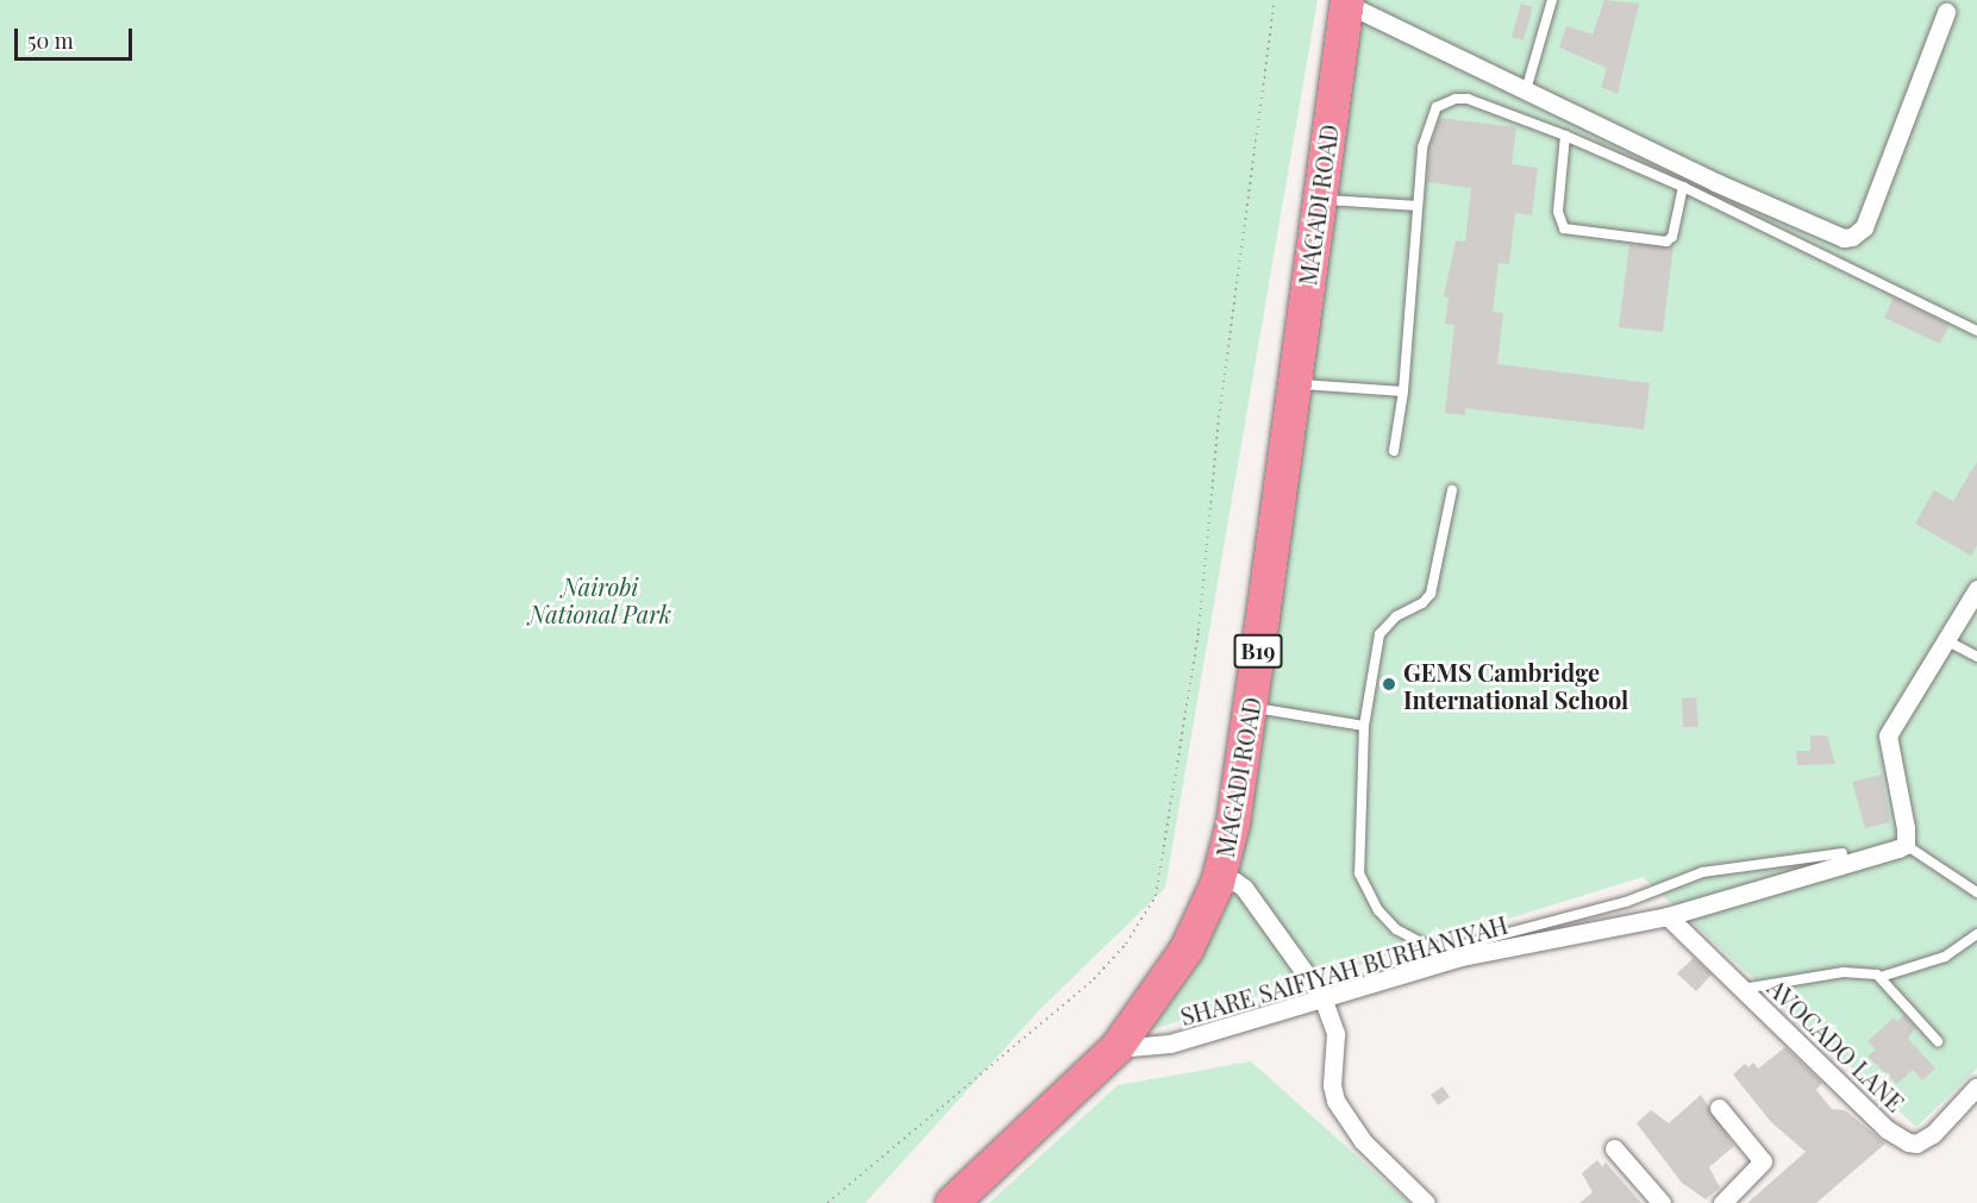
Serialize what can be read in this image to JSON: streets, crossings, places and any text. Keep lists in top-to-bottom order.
{
  "streets": {
    "highway": ["MAGADI ROAD", "B19"],
    "street": ["SHARE SAIFIYAH BURHANIYAH", "AVOCADO LANE"]
  },
  "crossings": [
    ["MAGADI ROAD", "SHARE SAIFIYAH BURHANIYAH"],
    ["SHARE SAIFIYAH BURHANIYAH", "AVOCADO LANE"]
  ],
  "parks": ["Nairobi National Park"],
  "places": ["GEMS Cambridge International School"],
  "scale_bar": "50 m"
}
